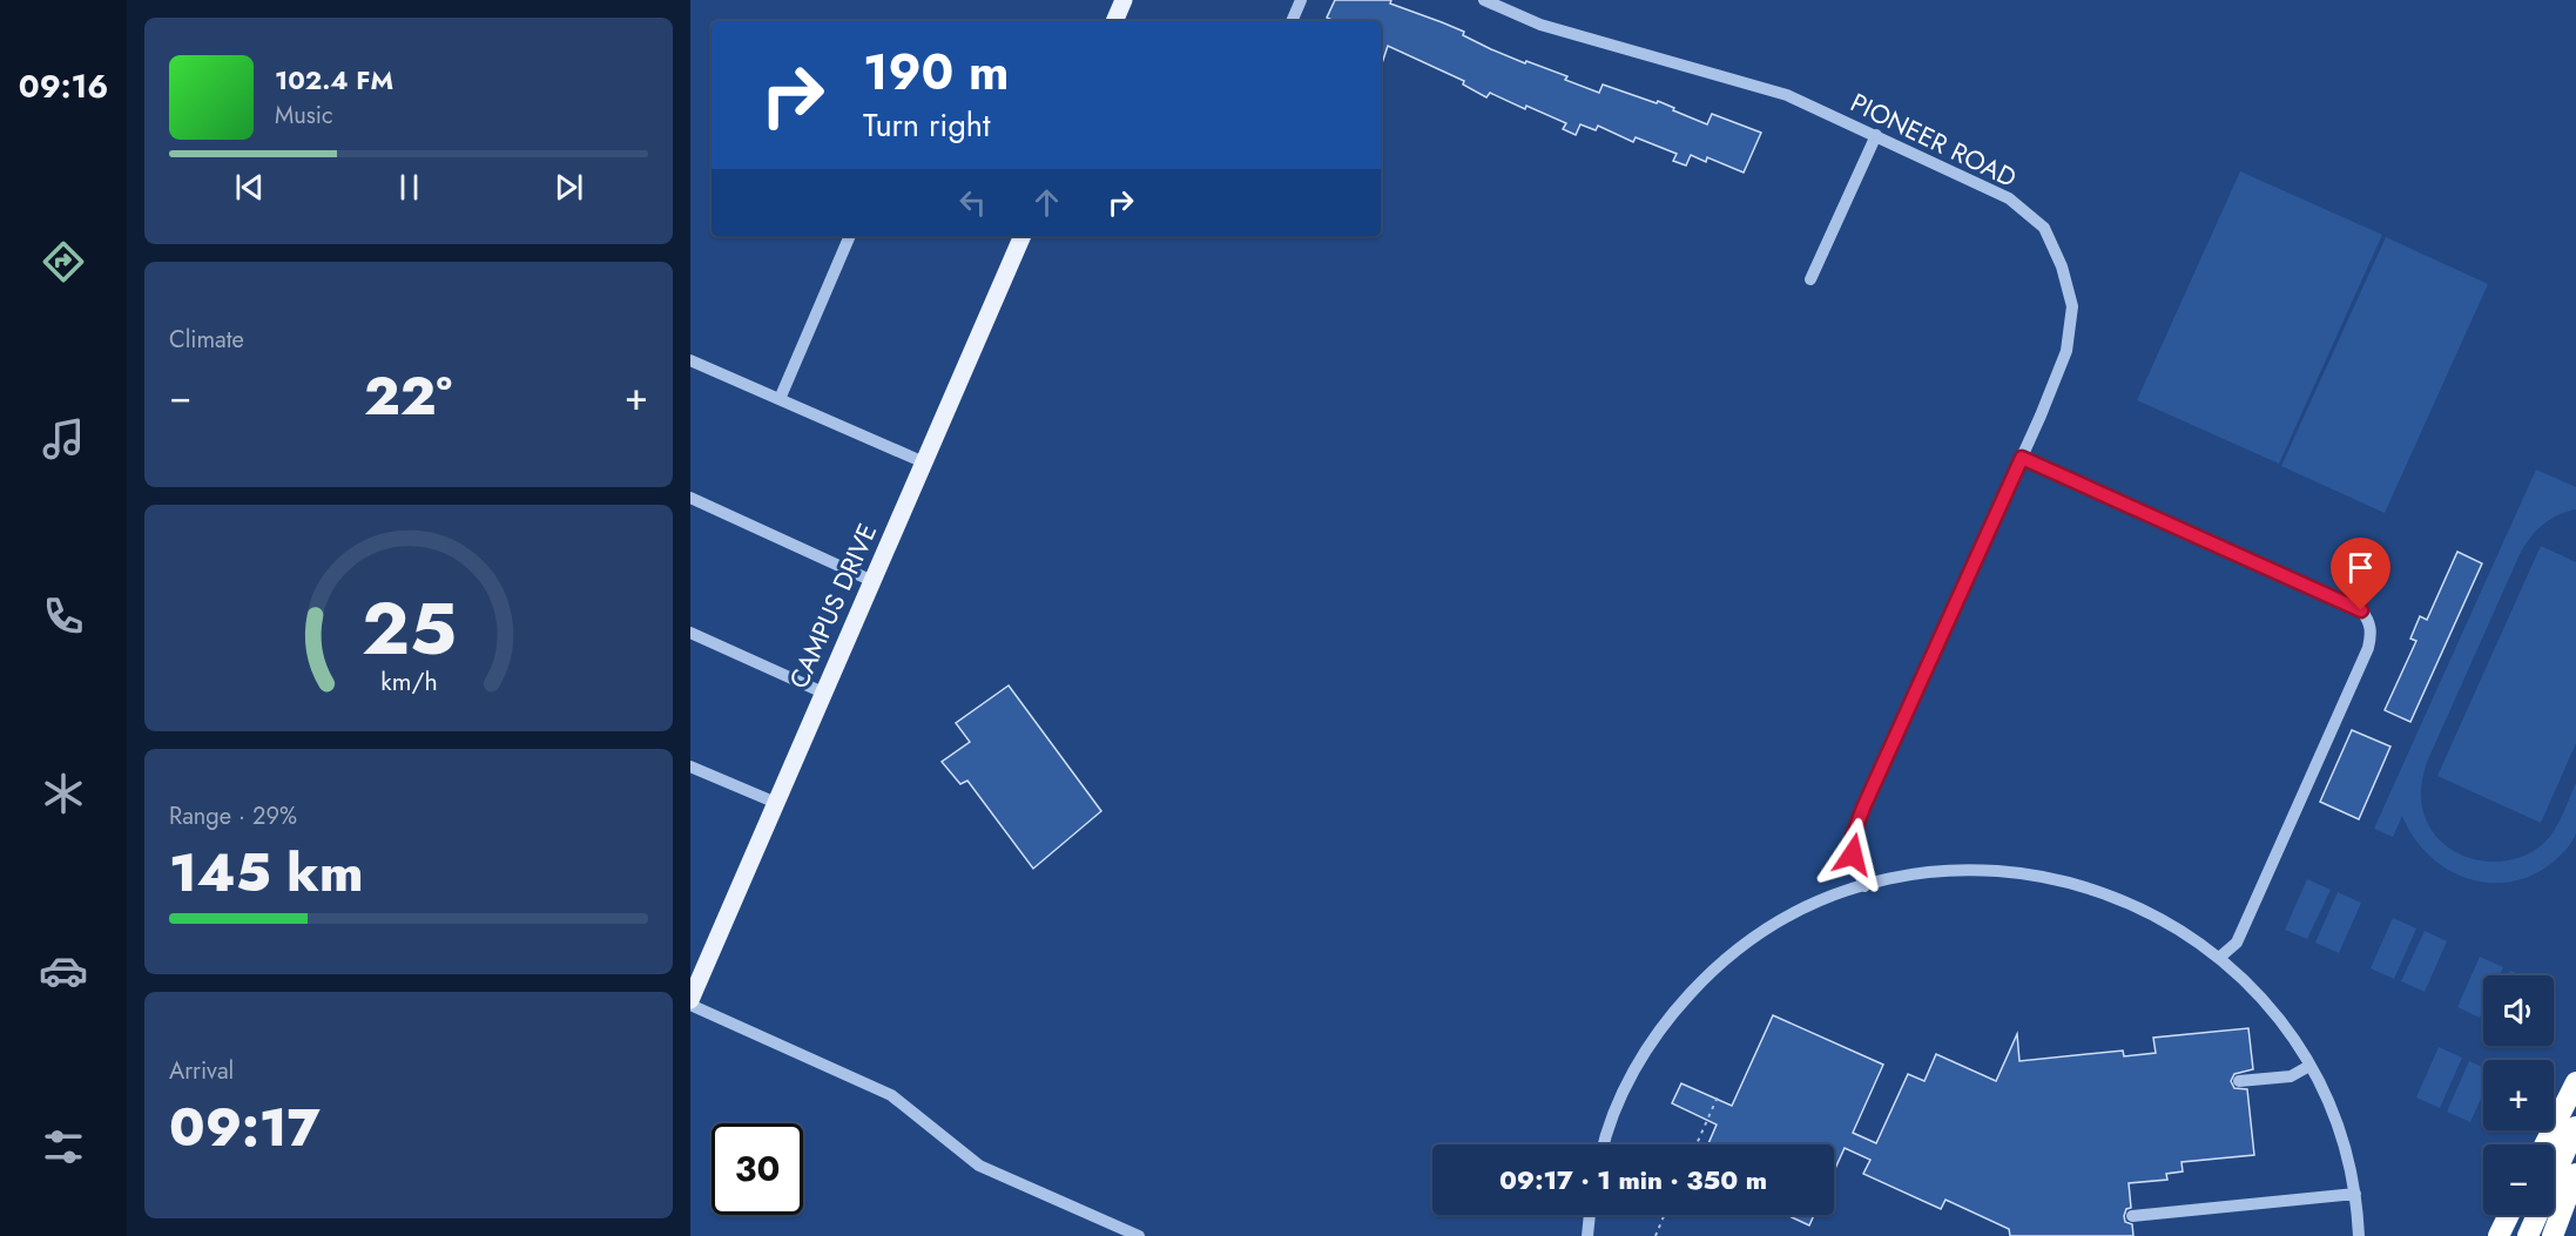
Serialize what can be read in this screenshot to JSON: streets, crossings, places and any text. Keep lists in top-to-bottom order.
{
  "streets": {
    "main road": ["CAMPUS DRIVE"],
    "street": ["PIONEER ROAD"]
  },
  "page": {
    "tabs": "09:16",
    "turn": ["190 m", "Turn right"],
    "song": ["102.4 FM", "Music"],
    "tile": [
      "Climate",
      ["Range · 29%", "145 km"],
      ["Arrival", "09:17"]
    ],
    "heat": ["−", "22°", "+"],
    "map_buttons": ["+", "−"],
    "limit": "30",
    "trip": "09:17 · 1 min · 350 m",
    "gauge": ["25", "km/h"]
  }
}
